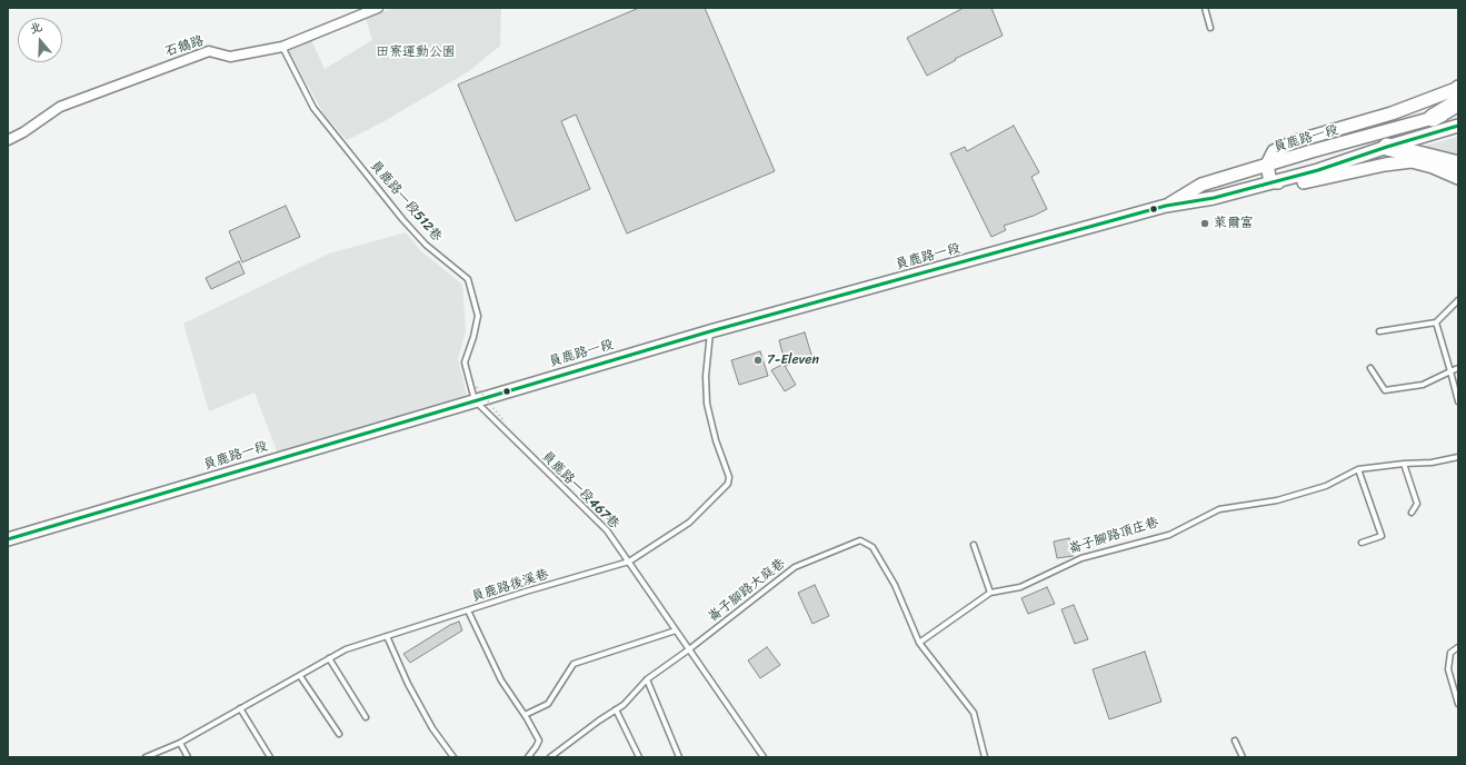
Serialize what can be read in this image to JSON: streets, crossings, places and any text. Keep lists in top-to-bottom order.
{
  "streets": {
    "main road": ["員鹿路一段"],
    "street": ["石鵝路"],
    "lane": [
      "員鹿路一段512巷",
      "員鹿路一段467巷",
      "崙子腳路頂庄巷",
      "員鹿路後溪巷",
      "崙子腳路大庭巷"
    ]
  },
  "crossings": [
    ["石鵝路", "員鹿路一段512巷"],
    ["員鹿路一段", "員鹿路一段512巷"],
    ["員鹿路一段", "員鹿路一段467巷"],
    ["員鹿路一段", "員鹿路後溪巷"],
    ["員鹿路一段512巷", "員鹿路一段467巷"],
    ["員鹿路一段467巷", "員鹿路後溪巷"],
    ["員鹿路一段467巷", "崙子腳路大庭巷"],
    ["崙子腳路頂庄巷", "崙子腳路大庭巷"]
  ],
  "parks": ["田寮運動公園"],
  "places": ["萊爾富", "7-Eleven"],
  "north": "top"
}
